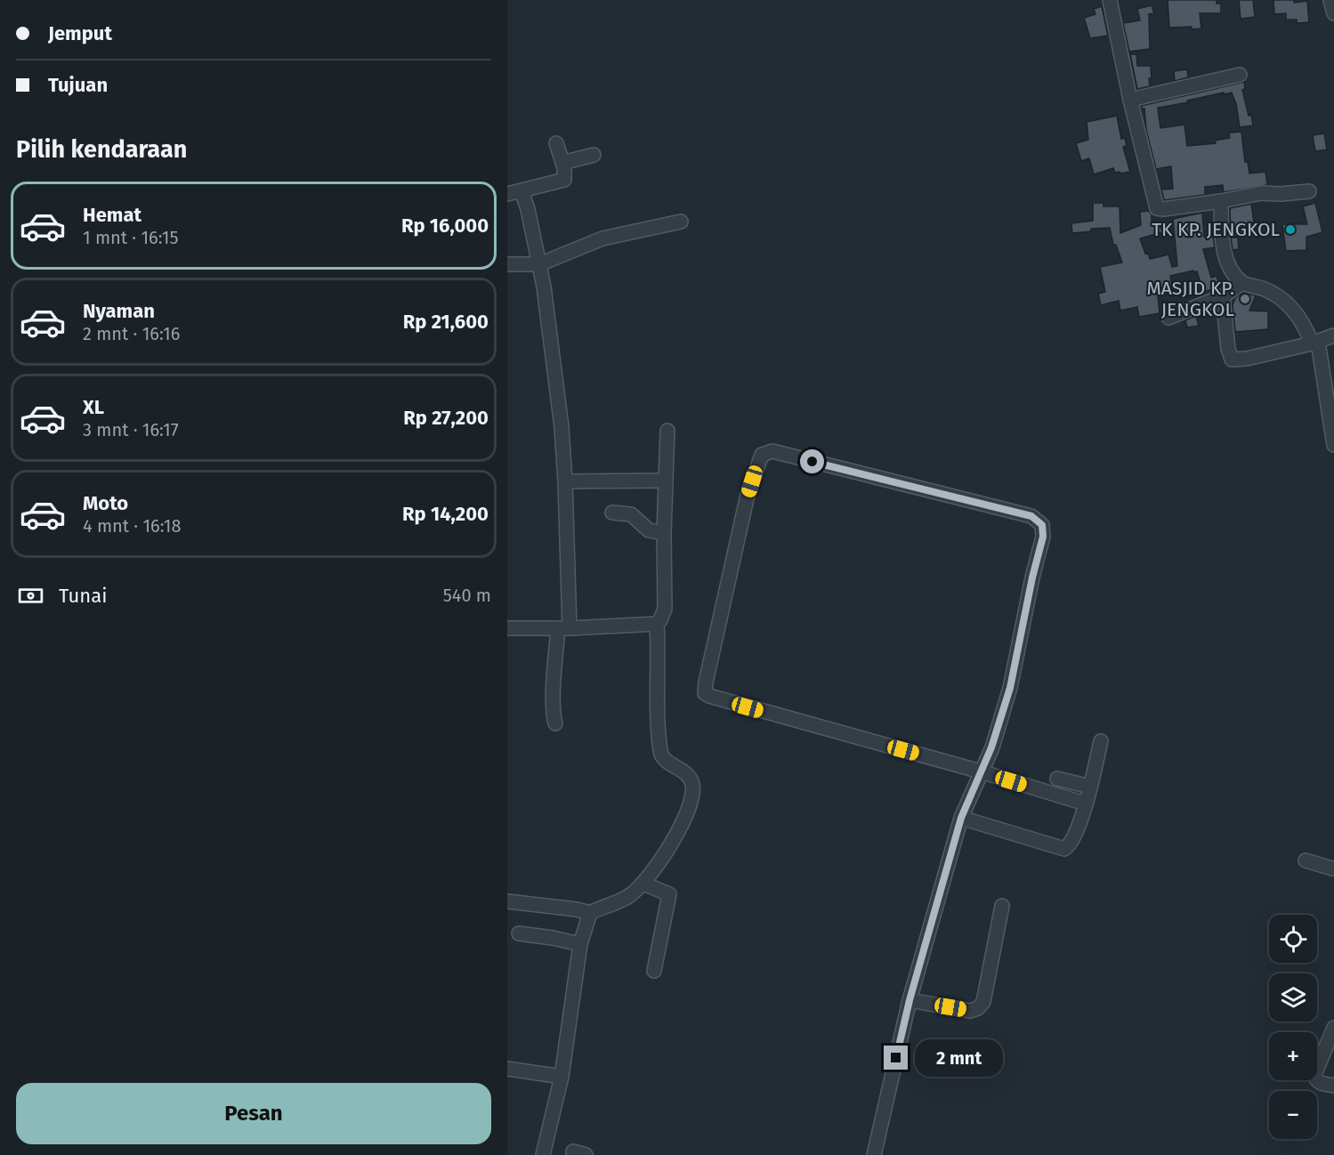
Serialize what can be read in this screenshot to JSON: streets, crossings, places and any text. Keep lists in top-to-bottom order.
{
  "places": ["TK KP. JENGKOL", "MASJID KP. JENGKOL"],
  "page": {
    "banner": ["Jemput", "Tujuan"],
    "heading": "Pilih kendaraan",
    "list": [
      {
        "name": "Hemat",
        "note": "1 mnt · 16:15",
        "value": "Rp 16,000"
      },
      {
        "name": "Nyaman",
        "note": "2 mnt · 16:16",
        "value": "Rp 21,600"
      },
      {
        "name": "XL",
        "note": "3 mnt · 16:17",
        "value": "Rp 27,200"
      },
      {
        "name": "Moto",
        "note": "4 mnt · 16:18",
        "value": "Rp 14,200"
      }
    ],
    "pay": ["Tunai", "540 m"],
    "map_buttons": ["+", "−"],
    "bubble": "2 mnt",
    "buttons": "Pesan"
  }
}
